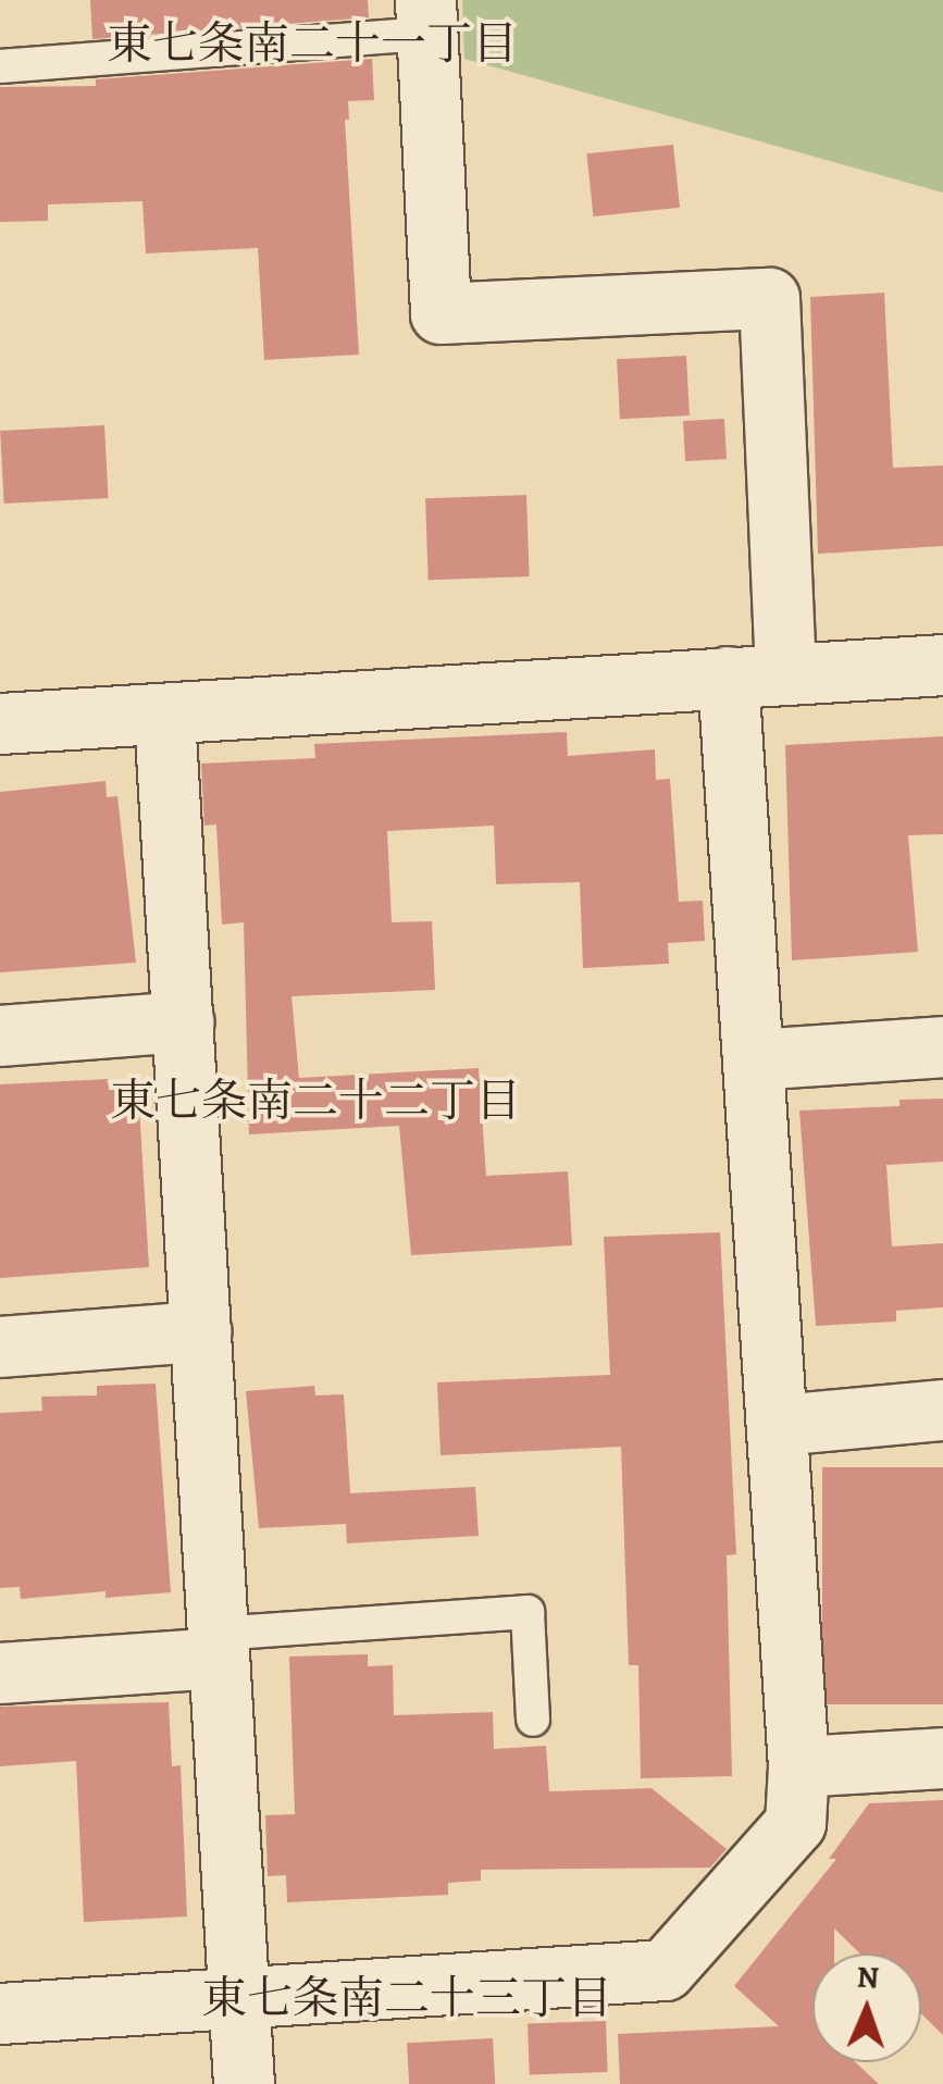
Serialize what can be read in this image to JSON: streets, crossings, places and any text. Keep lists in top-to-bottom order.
{
  "districts": ["東七条南二十一丁目", "東七条南二十二丁目", "東七条南二十三丁目"],
  "north": "top"
}
